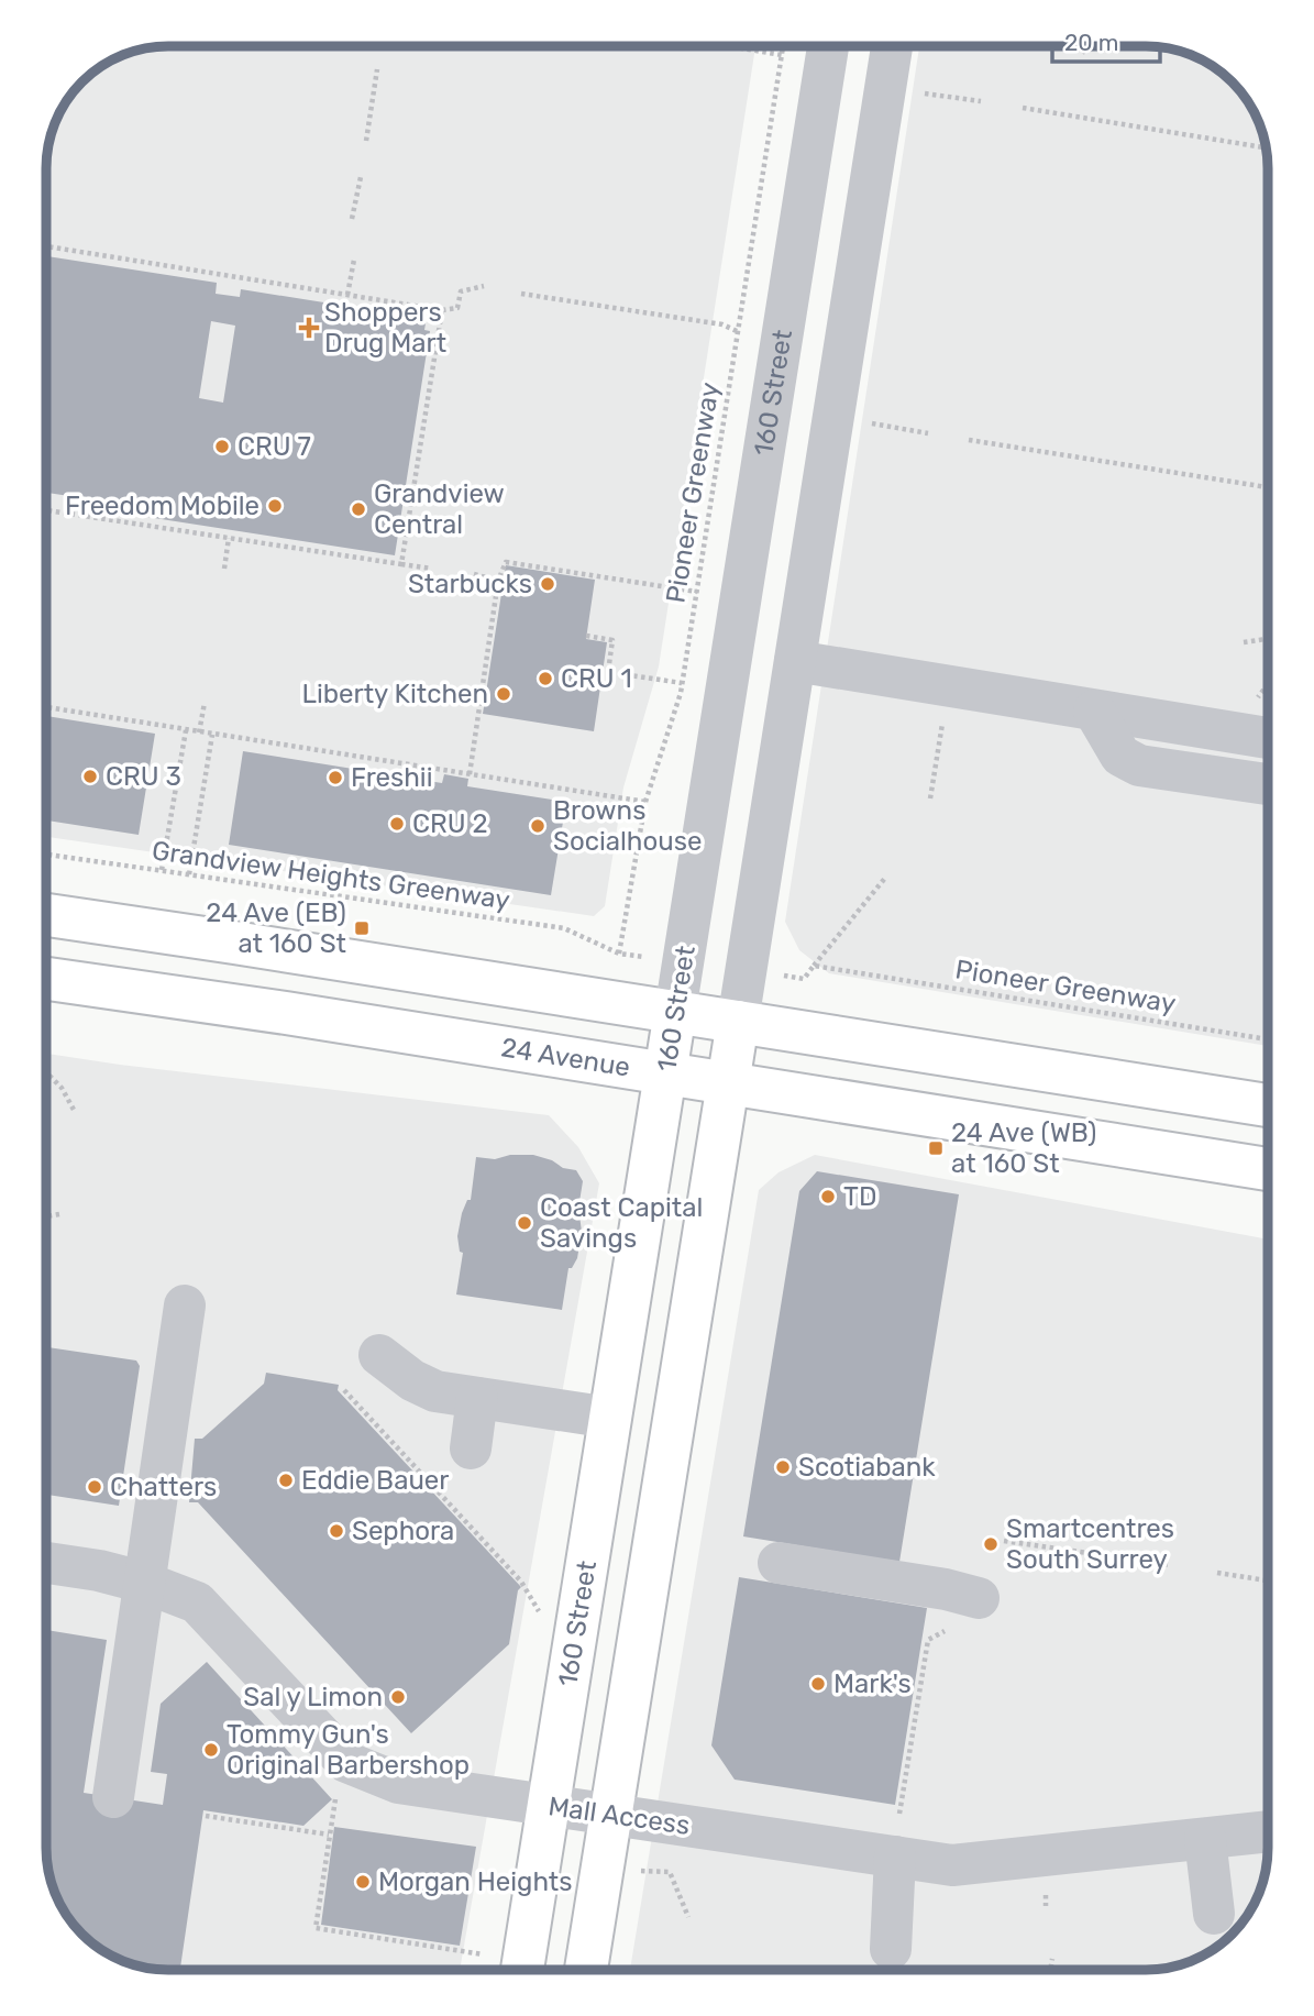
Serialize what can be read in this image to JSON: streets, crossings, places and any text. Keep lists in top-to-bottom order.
{
  "streets": {
    "main road": ["160 Street", "24 Avenue"],
    "street": ["Mall Access"],
    "path": ["Pioneer Greenway", "Grandview Heights Greenway"]
  },
  "crossings": [
    ["160 Street", "24 Avenue"],
    ["160 Street", "Mall Access"],
    ["Pioneer Greenway", "Grandview Heights Greenway"]
  ],
  "places": {
    "health": ["Shoppers Drug Mart"],
    "other": [
      "CRU 7",
      "Freedom Mobile",
      "Grandview Central",
      "Starbucks",
      "CRU 1",
      "Liberty Kitchen",
      "CRU 3",
      "Freshii",
      "CRU 2",
      "Browns Socialhouse",
      "TD",
      "Coast Capital Savings",
      "Scotiabank",
      "Eddie Bauer",
      "Chatters",
      "Sephora",
      "Smartcentres South Surrey",
      "Mark's",
      "Sal y Limon",
      "Tommy Gun's Original Barbershop",
      "Morgan Heights"
    ],
    "transit": ["24 Ave (EB) at 160 St", "24 Ave (WB) at 160 St"]
  },
  "scale_bar": "20 m"
}
